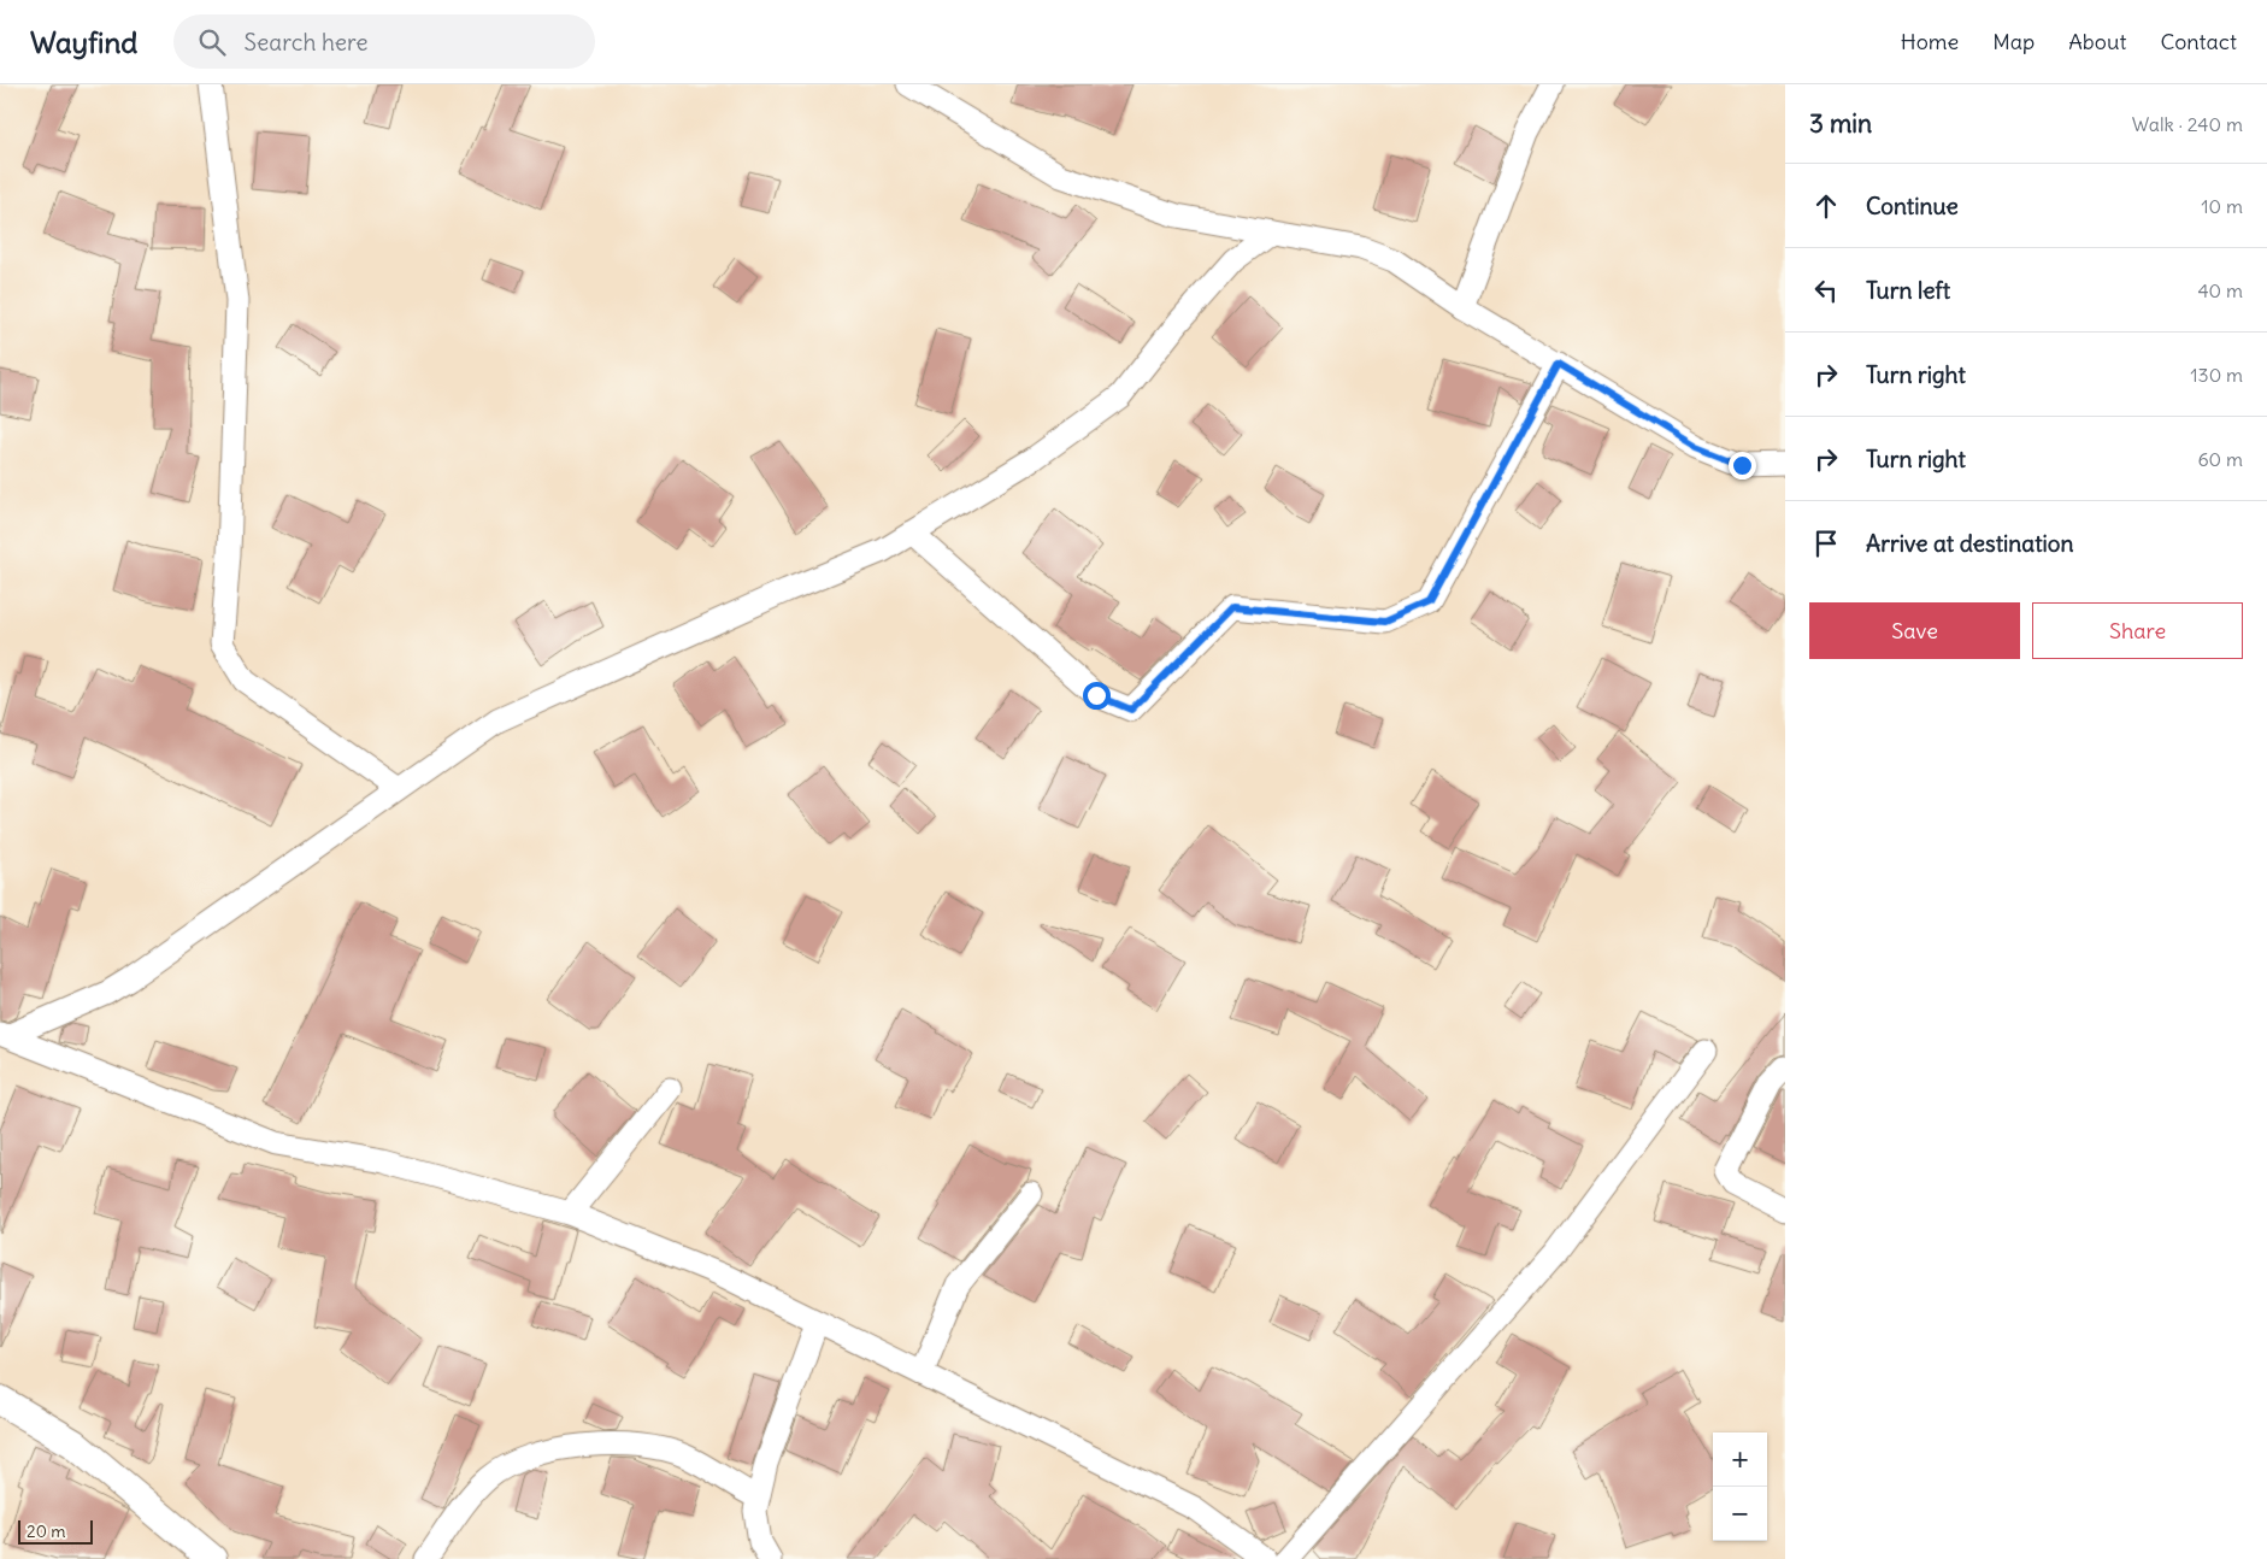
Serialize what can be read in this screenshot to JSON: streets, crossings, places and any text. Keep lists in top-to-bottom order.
{
  "scale_bar": "20 m",
  "page": {
    "header": "Wayfind",
    "search": "Search here",
    "nav": [
      "Home",
      "Map",
      "About",
      "Contact"
    ],
    "heading": ["3 min", "Walk · 240 m"],
    "list": [
      ["Continue", "10 m"],
      ["Turn left", "40 m"],
      ["Turn right", "130 m"],
      ["Turn right", "60 m"],
      "Arrive at destination"
    ],
    "buttons": ["Save", "Share"],
    "map_buttons": ["+", "−"],
    "scale": "20 m"
  }
}
